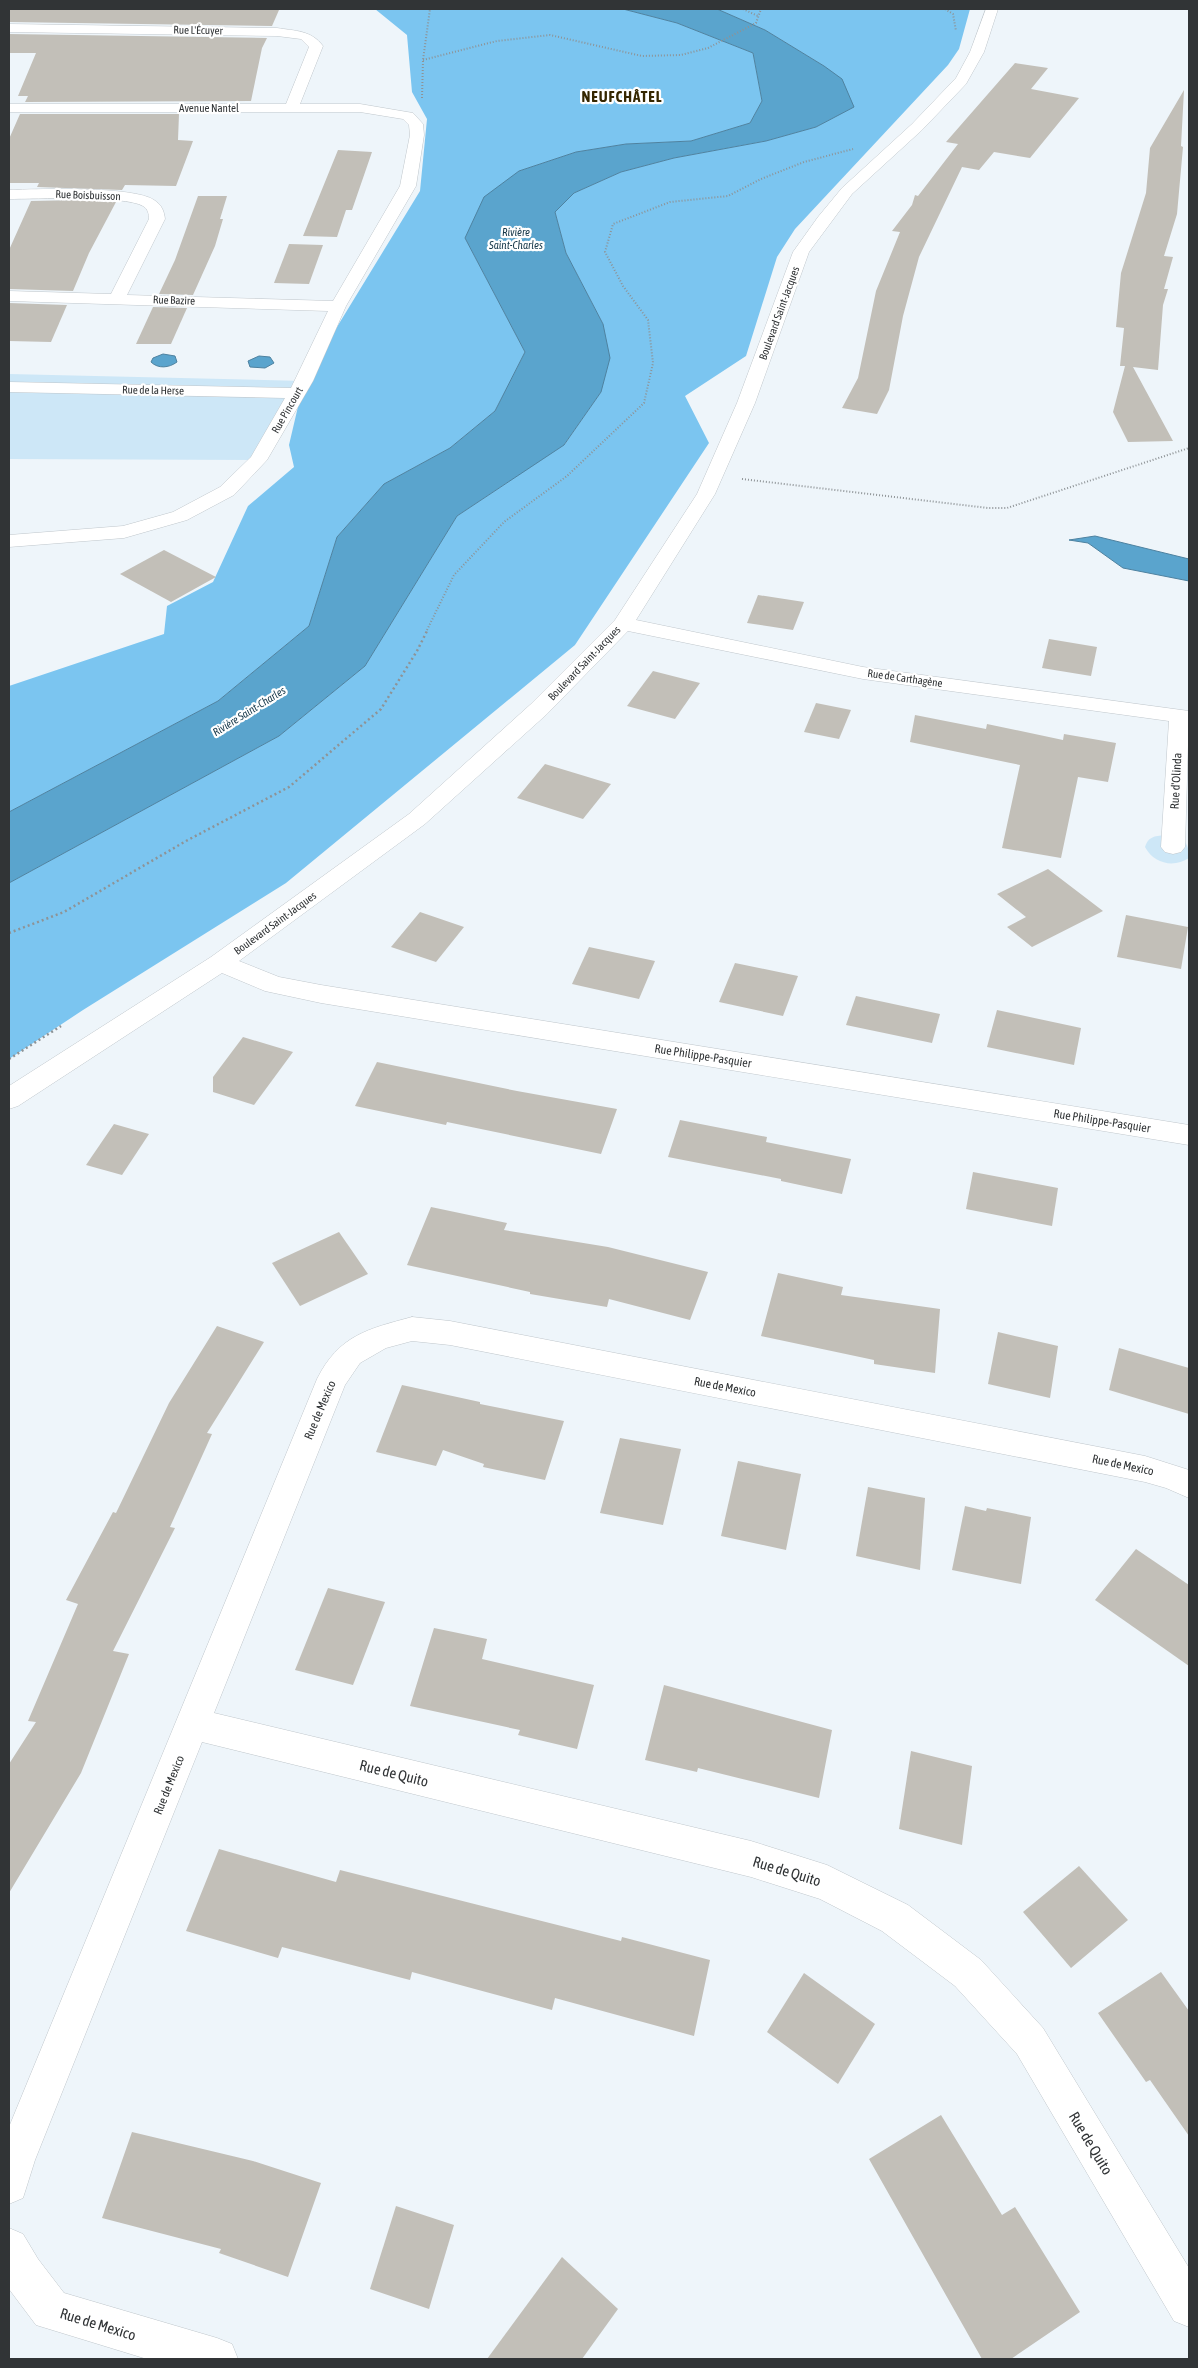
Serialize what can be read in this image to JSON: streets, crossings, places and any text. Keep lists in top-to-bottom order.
{
  "streets": {
    "street": [
      "Rue L'Écuyer",
      "Avenue Nantel",
      "Rue Boisbuisson",
      "Rue Bazire",
      "Boulevard Saint-Jacques",
      "Rue de la Herse",
      "Rue Pincourt",
      "Rue de Carthagène",
      "Rue d'Olinda",
      "Rue Philippe-Pasquier",
      "Rue de Mexico",
      "Rue de Quito"
    ]
  },
  "crossings": [
    ["Rue L'Écuyer", "Avenue Nantel"],
    ["Avenue Nantel", "Rue Pincourt"],
    ["Rue Boisbuisson", "Rue Bazire"],
    ["Rue Bazire", "Rue Pincourt"],
    ["Boulevard Saint-Jacques", "Rue de Carthagène"],
    ["Boulevard Saint-Jacques", "Rue Philippe-Pasquier"],
    ["Rue de la Herse", "Rue Pincourt"],
    ["Rue de Carthagène", "Rue d'Olinda"],
    ["Rue de Mexico", "Rue de Quito"]
  ],
  "districts": ["NEUFCHÂTEL"],
  "water": ["Rivière Saint-Charles"]
}
